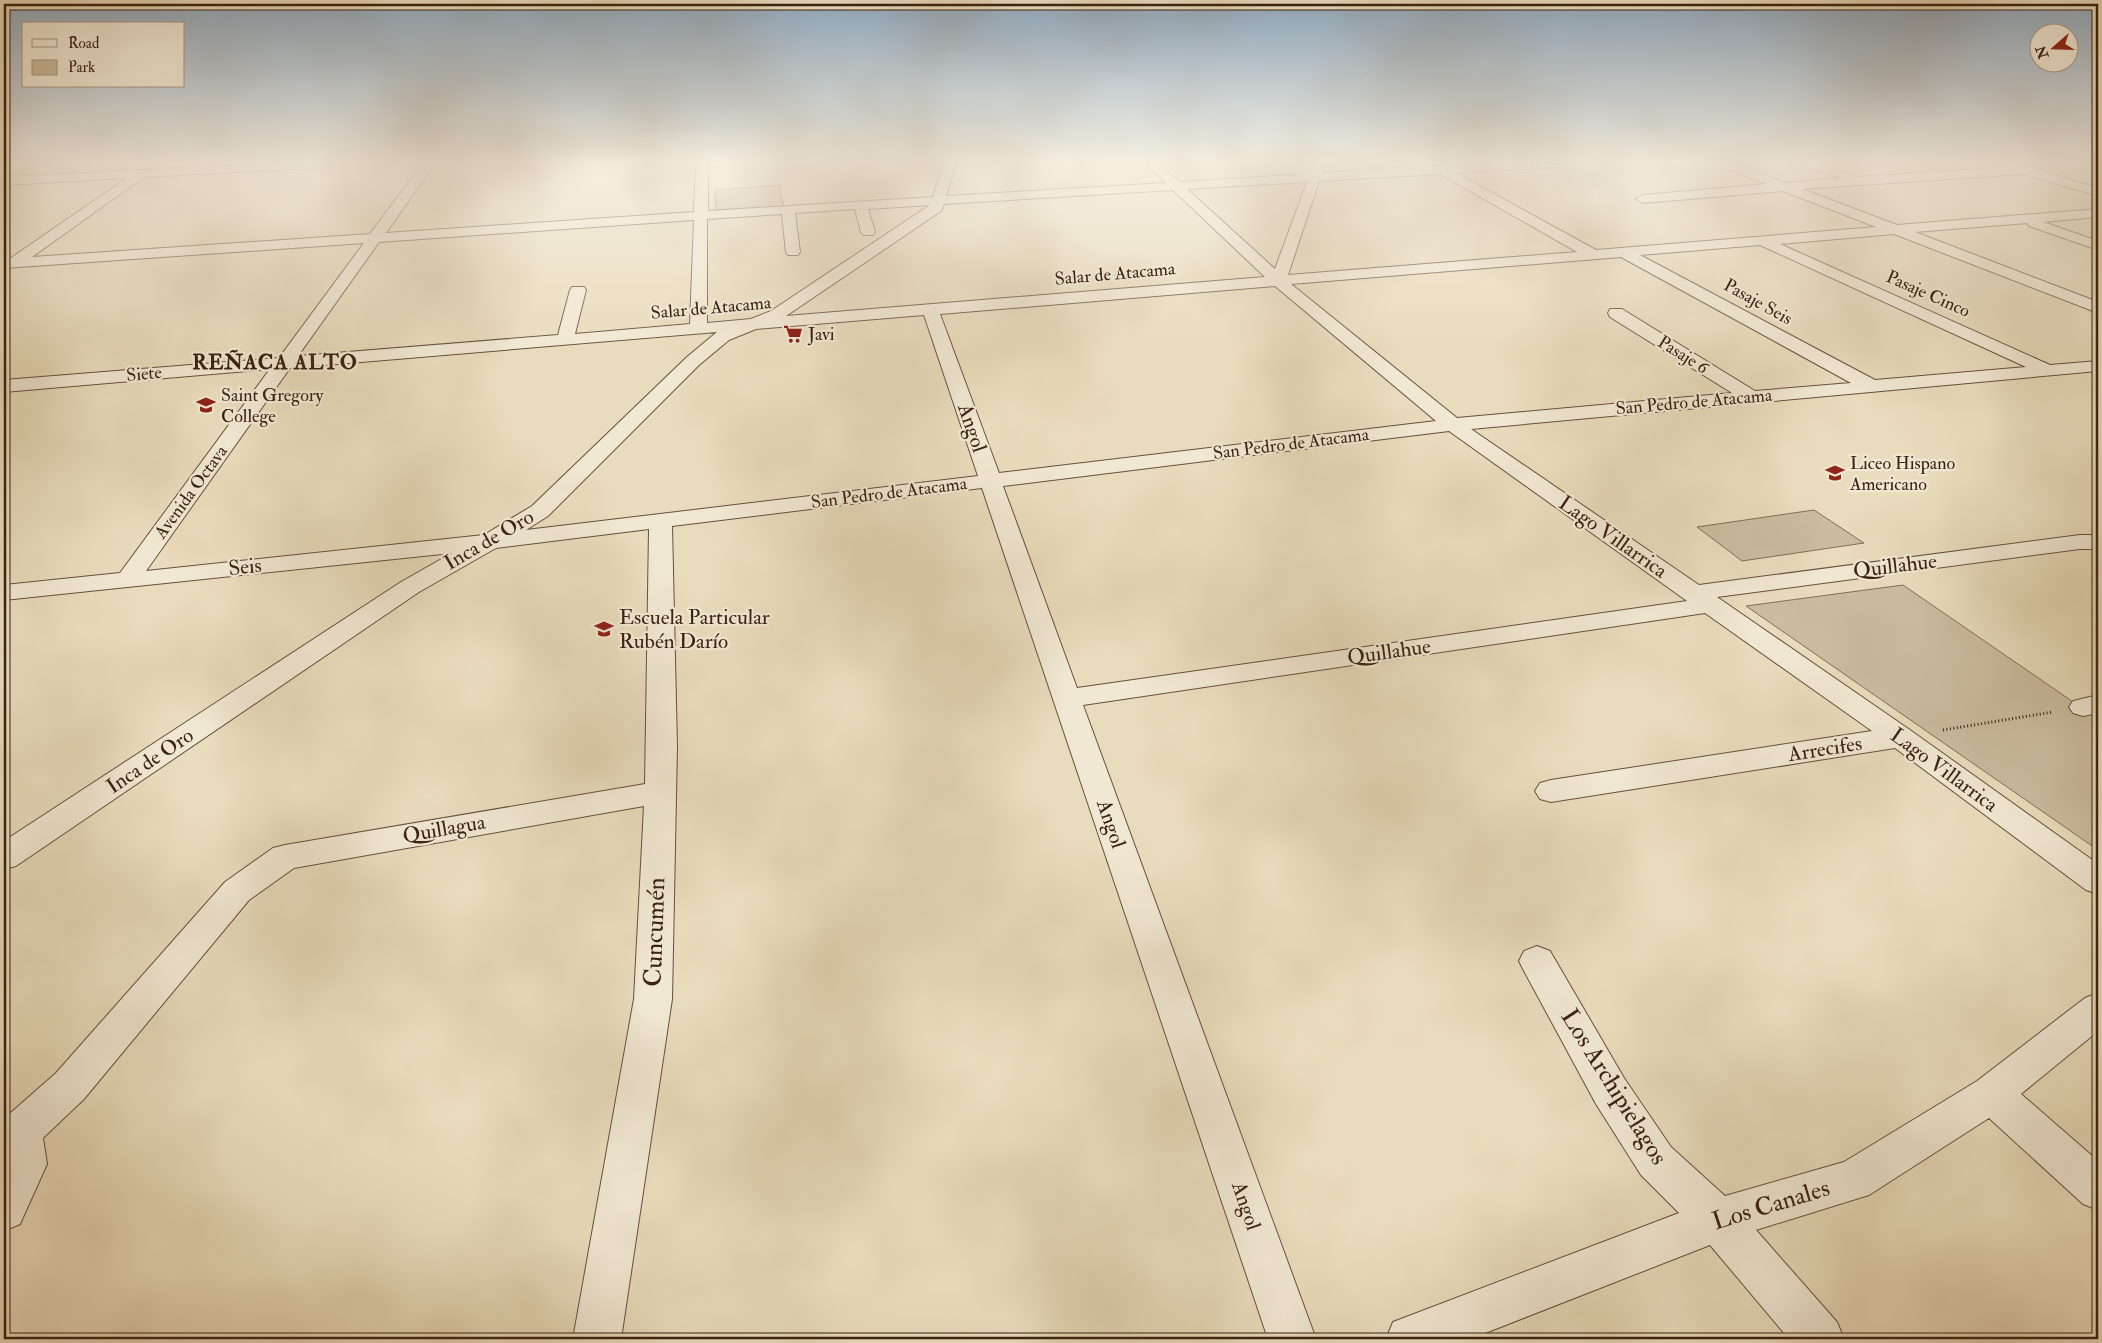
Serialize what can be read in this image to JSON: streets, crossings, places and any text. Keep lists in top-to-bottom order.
{
  "streets": {
    "street": [
      "Salar de Atacama",
      "Pasaje Cinco",
      "Pasaje Seis",
      "Pasaje 6",
      "Siete",
      "San Pedro de Atacama",
      "Angol",
      "Avenida Octava",
      "Lago Villarrica",
      "Inca de Oro",
      "Quillahue",
      "Seis",
      "Arrecifes",
      "Quillagua",
      "Cuncumén",
      "Los Archipielagos",
      "Los Canales"
    ]
  },
  "crossings": [
    ["Salar de Atacama", "Pasaje Cinco"],
    ["Salar de Atacama", "Pasaje Seis"],
    ["Salar de Atacama", "Siete"],
    ["Salar de Atacama", "Angol"],
    ["Salar de Atacama", "Avenida Octava"],
    ["Salar de Atacama", "Lago Villarrica"],
    ["Salar de Atacama", "Inca de Oro"],
    ["Pasaje Cinco", "San Pedro de Atacama"],
    ["Pasaje Seis", "San Pedro de Atacama"],
    ["Pasaje 6", "San Pedro de Atacama"],
    ["Siete", "Avenida Octava"],
    ["San Pedro de Atacama", "Angol"],
    ["San Pedro de Atacama", "Lago Villarrica"],
    ["San Pedro de Atacama", "Inca de Oro"],
    ["San Pedro de Atacama", "Seis"],
    ["San Pedro de Atacama", "Cuncumén"],
    ["Angol", "Quillahue"],
    ["Avenida Octava", "Seis"],
    ["Lago Villarrica", "Quillahue"],
    ["Lago Villarrica", "Arrecifes"],
    ["Inca de Oro", "Seis"],
    ["Quillagua", "Cuncumén"],
    ["Los Archipielagos", "Los Canales"]
  ],
  "districts": ["REÑACA ALTO"],
  "places": {
    "supermarket": ["Javi"],
    "school or university": ["Saint Gregory College", "Liceo Hispano Americano", "Escuela Particular Rubén Darío"]
  },
  "legend": ["Road", "Park"],
  "north": "left"
}
